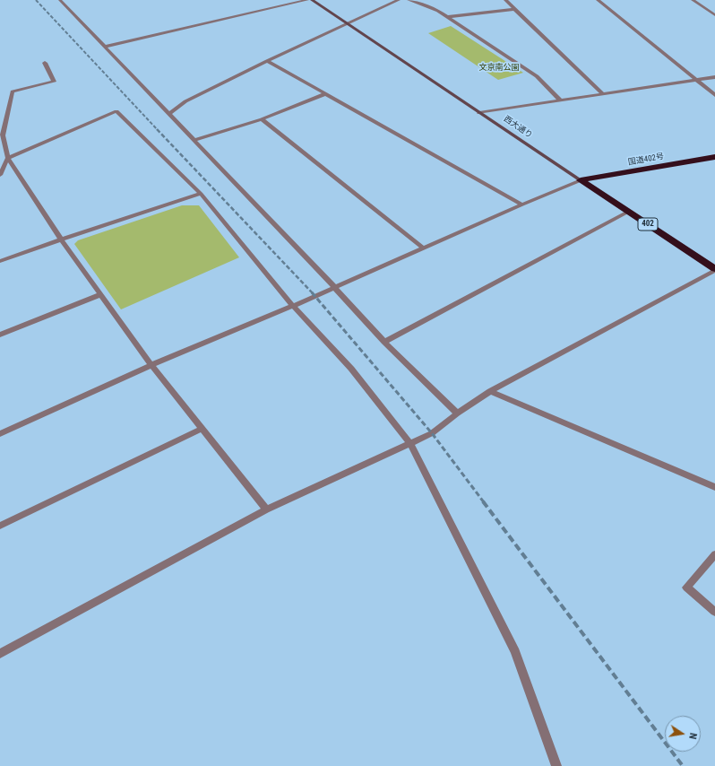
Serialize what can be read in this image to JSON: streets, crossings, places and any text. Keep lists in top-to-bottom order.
{
  "streets": {
    "highway": ["西大通り", "国道402号", "402"]
  },
  "crossings": [
    ["西大通り", "国道402号"]
  ],
  "parks": ["文京南公園"],
  "north": "right"
}
